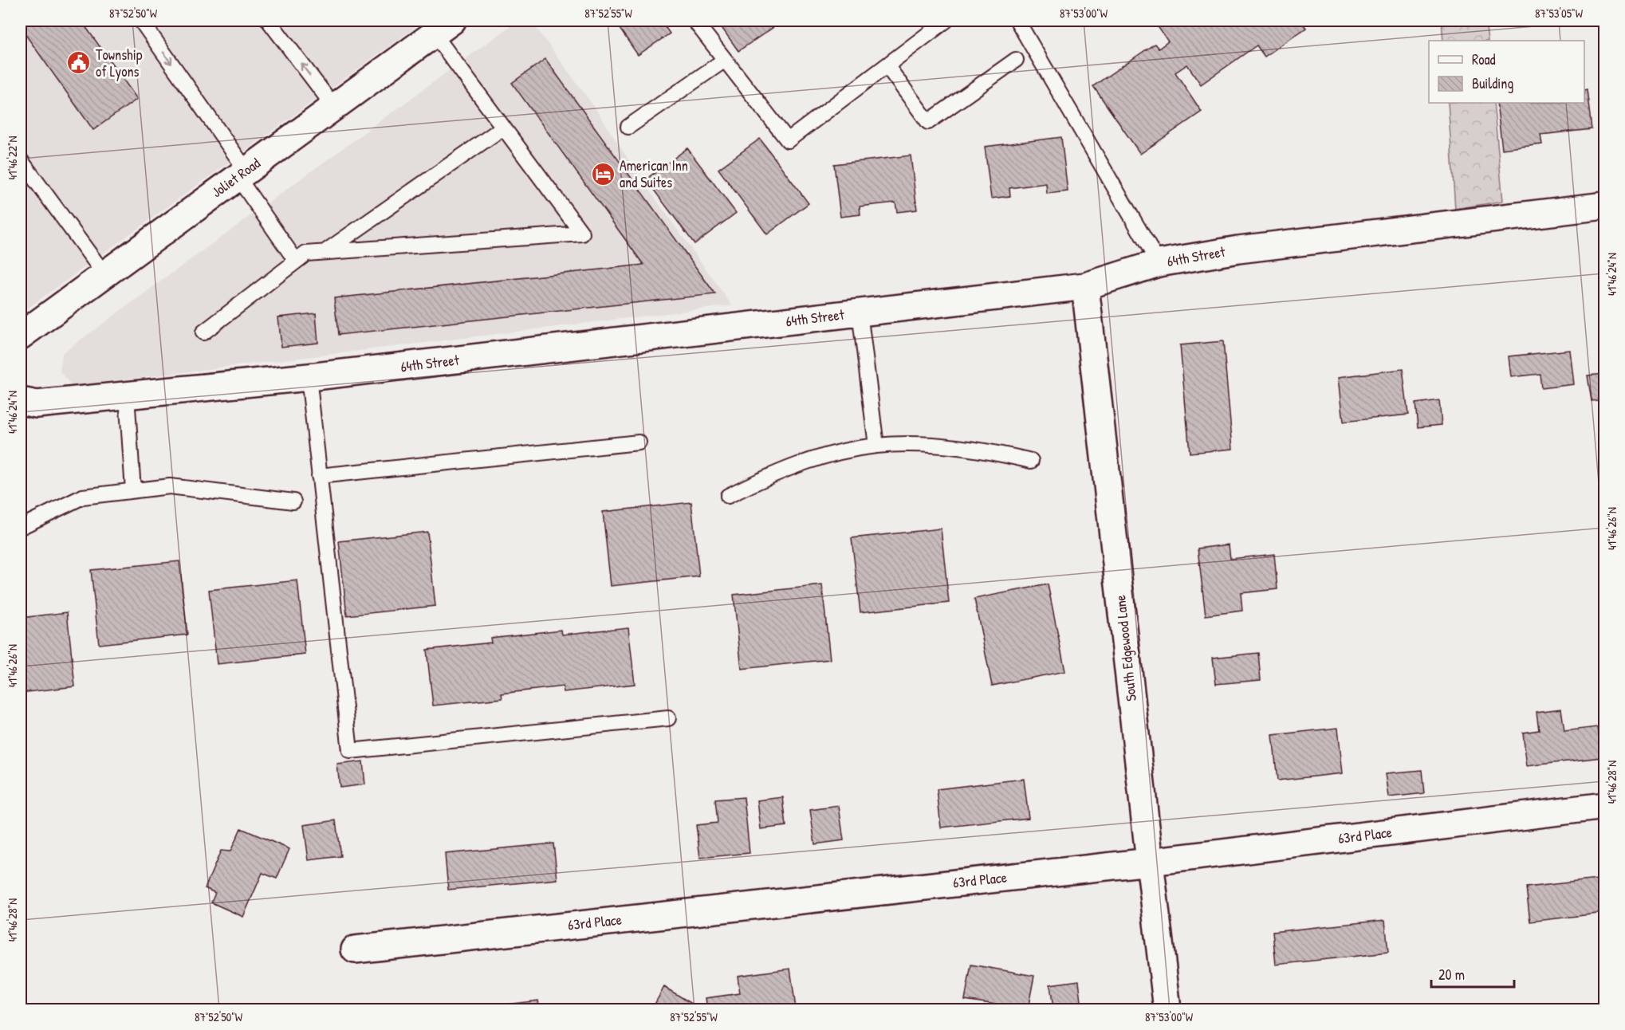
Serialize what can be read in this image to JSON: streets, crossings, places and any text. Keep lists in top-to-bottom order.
{
  "streets": {
    "street": [
      "Joliet Road",
      "64th Street",
      "South Edgewood Lane",
      "63rd Place"
    ]
  },
  "crossings": [
    ["64th Street", "South Edgewood Lane"],
    ["South Edgewood Lane", "63rd Place"]
  ],
  "places": {
    "public building": ["Township of Lyons"],
    "hotel": ["American Inn and Suites"]
  },
  "legend": ["Road", "Building"],
  "scale_bar": "20 m",
  "coordinates": [
    "87°52'50\"W",
    "87°52'55\"W",
    "87°53'00\"W",
    "87°53'05\"W",
    "41°46'22\"N",
    "41°46'24\"N",
    "41°46'26\"N",
    "41°46'28\"N"
  ]
}
